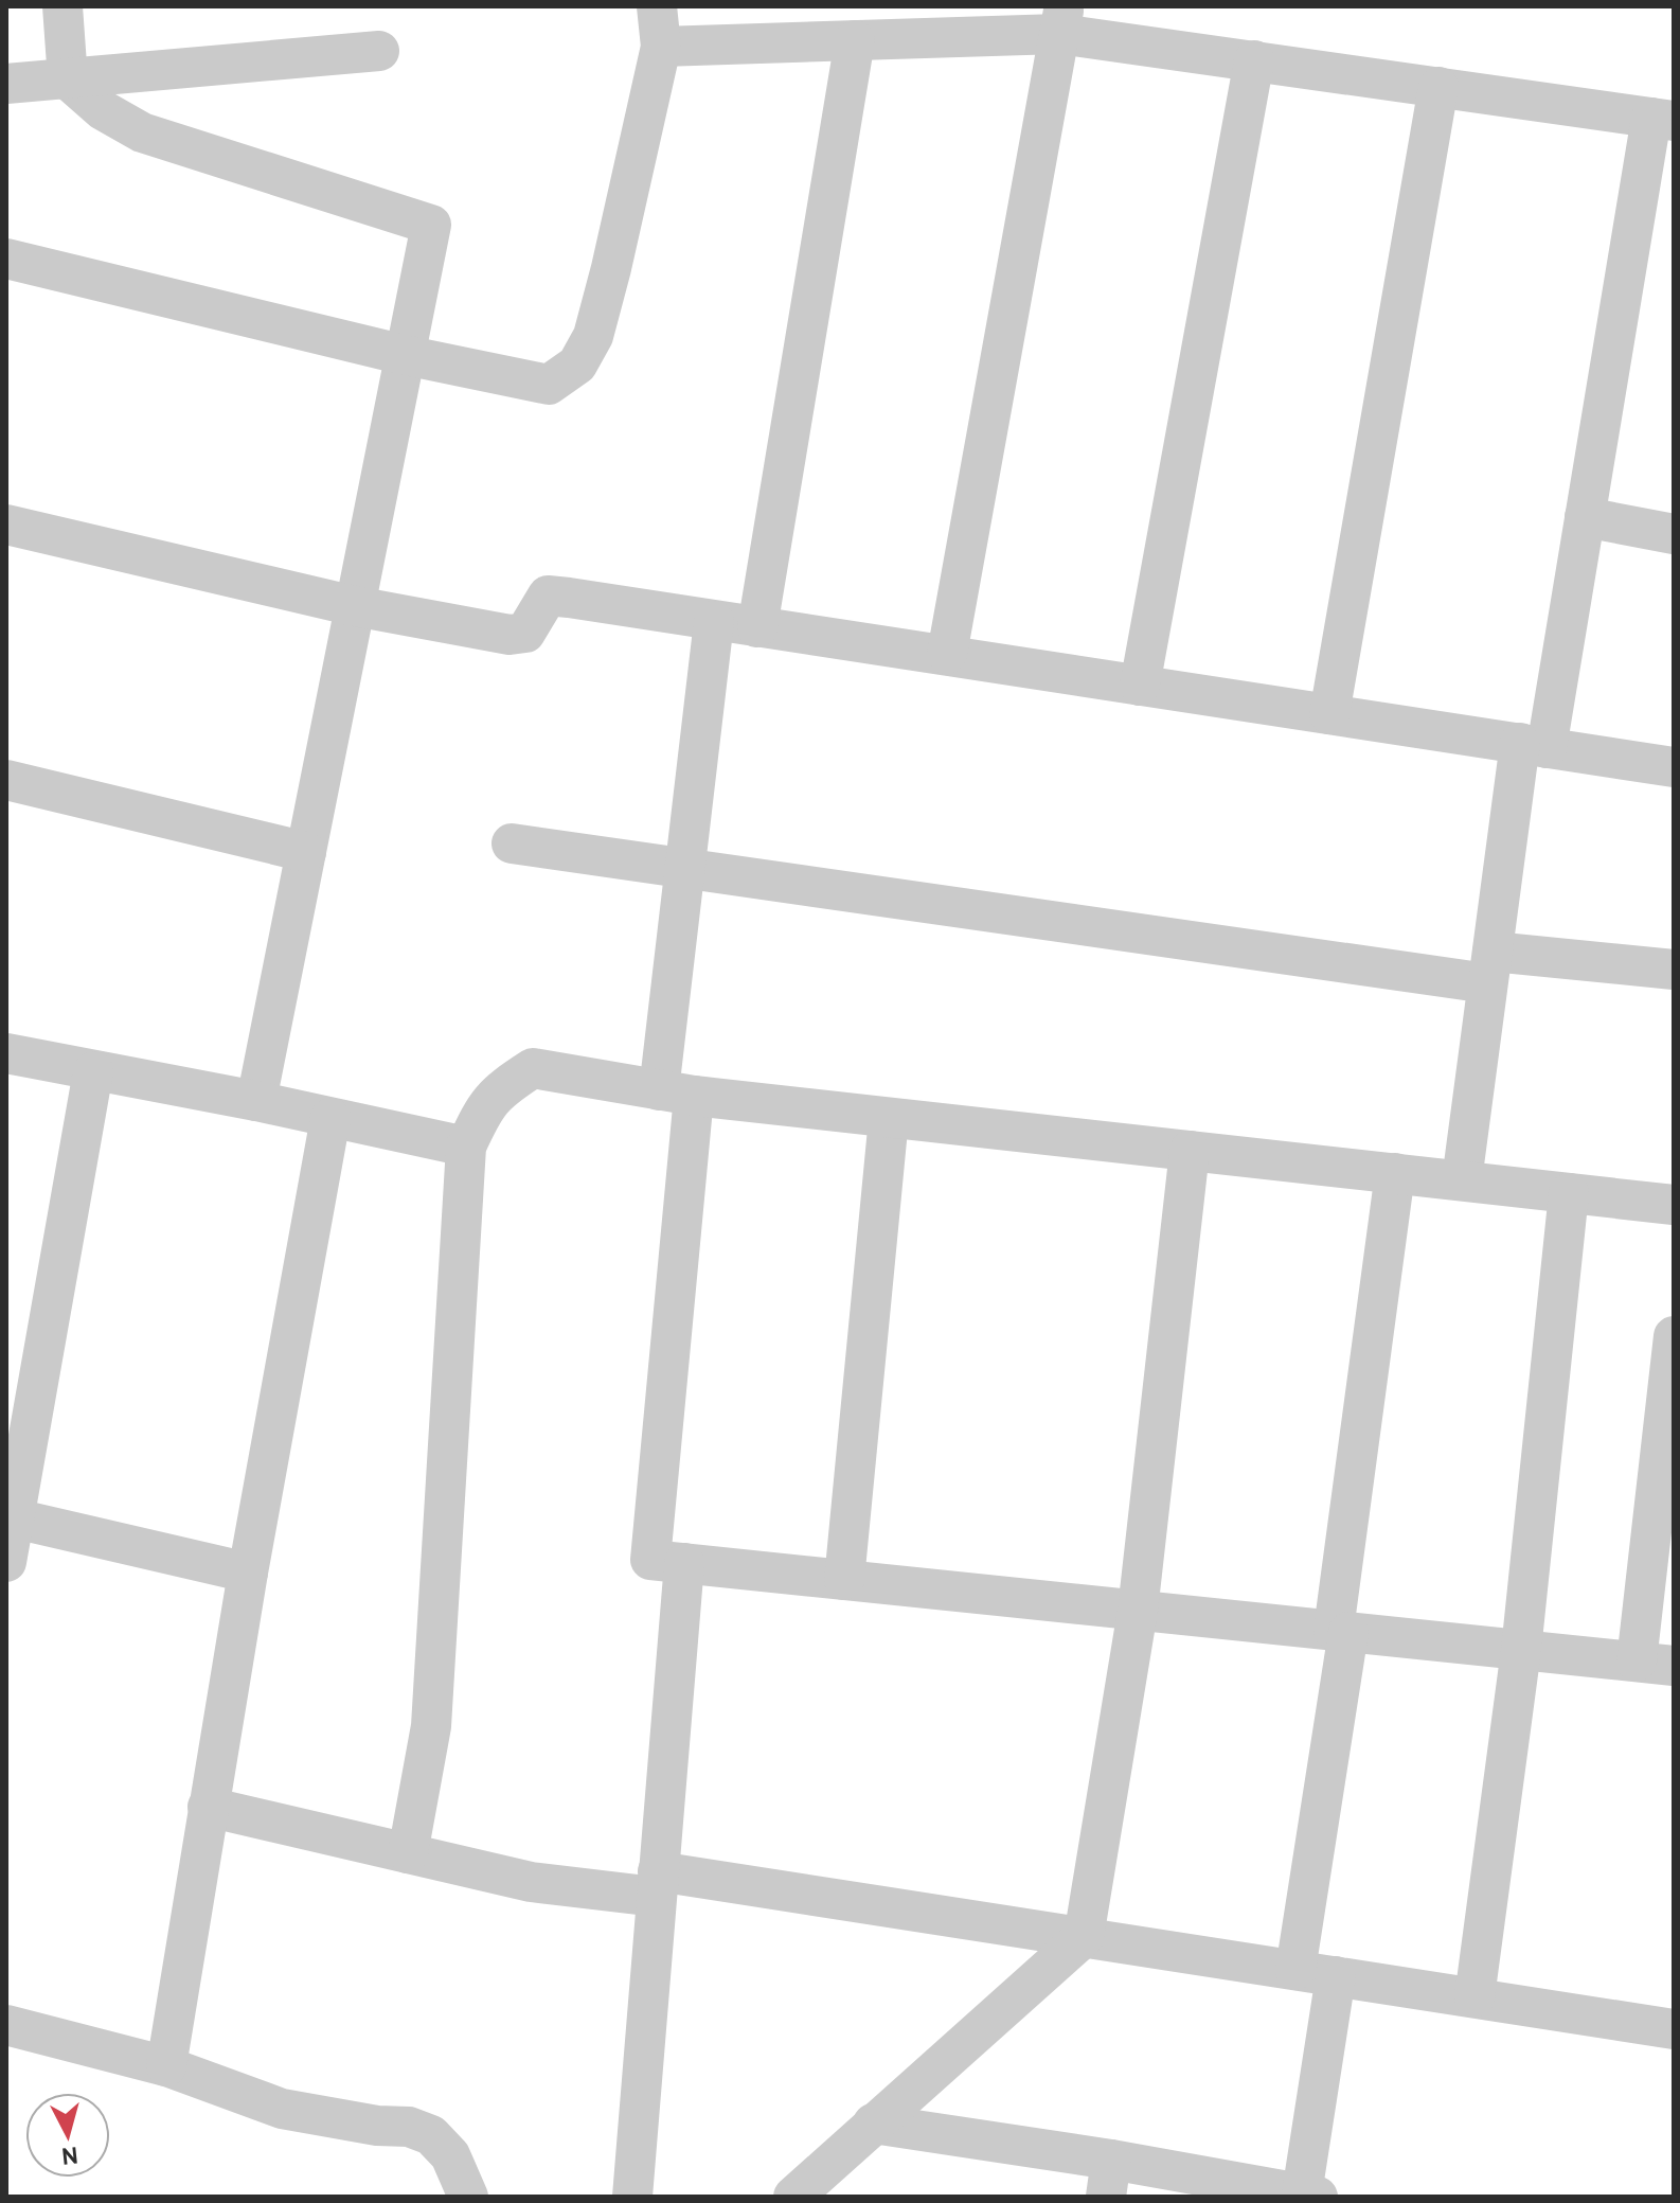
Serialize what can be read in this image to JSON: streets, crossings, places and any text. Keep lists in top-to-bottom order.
{
  "north": "bottom"
}
